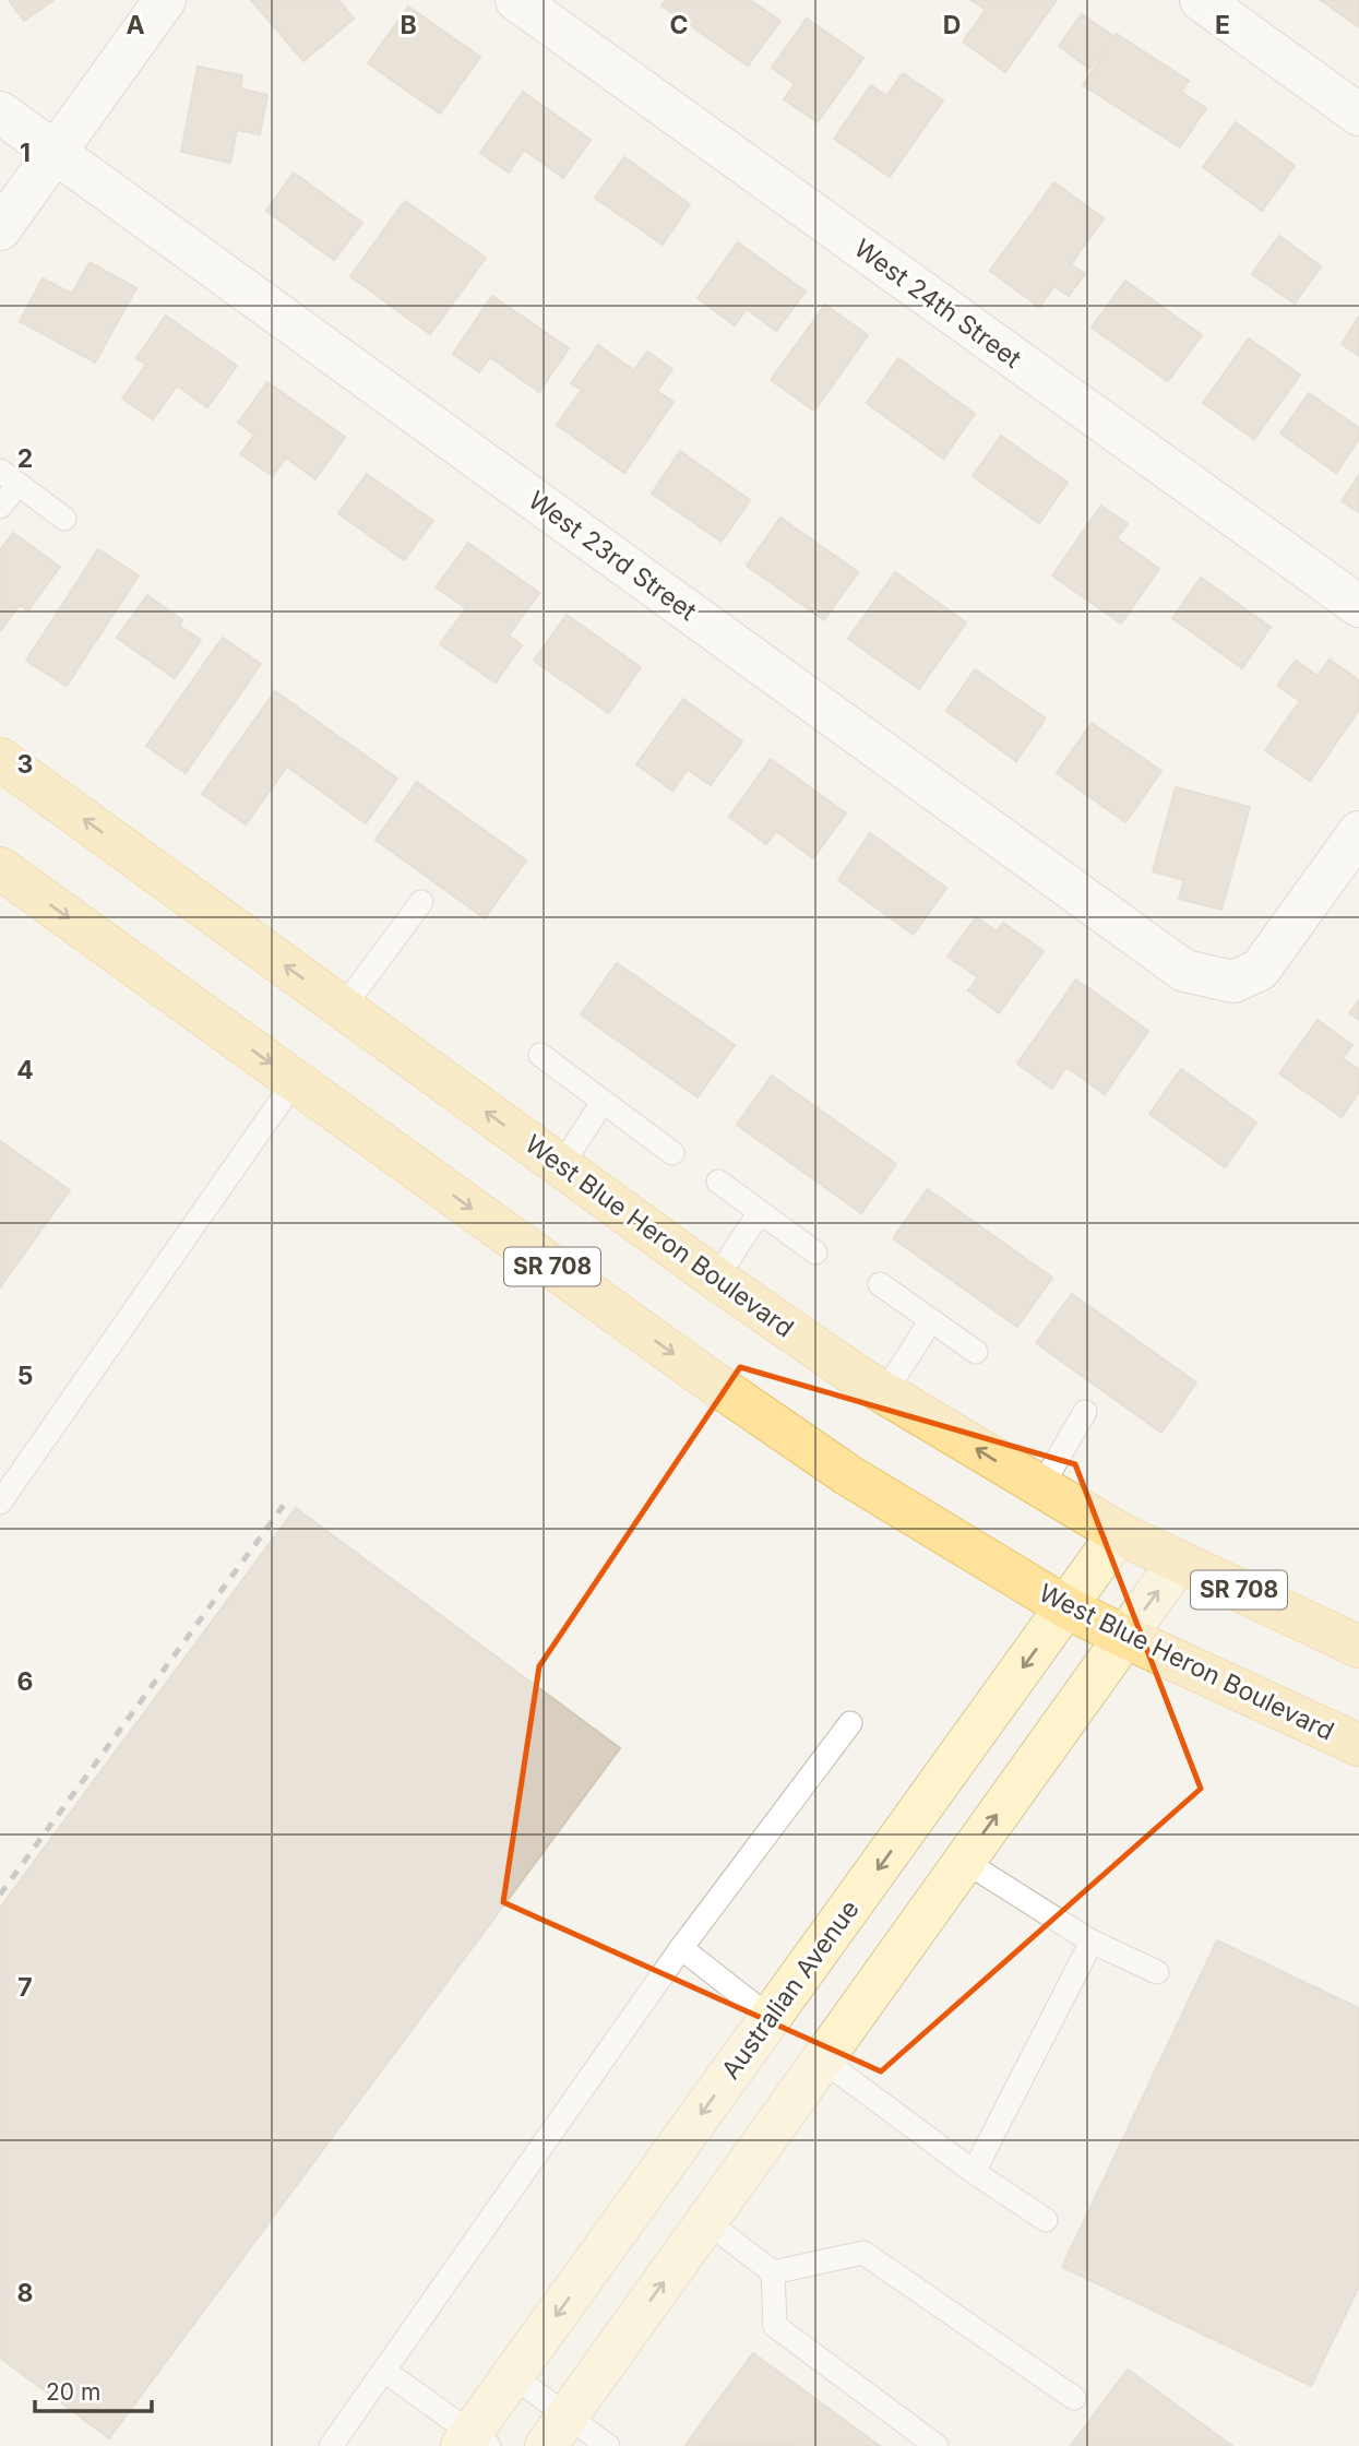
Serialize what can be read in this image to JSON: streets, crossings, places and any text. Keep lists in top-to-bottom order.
{
  "streets": {
    "main road": ["West Blue Heron Boulevard", "SR 708", "Australian Avenue"],
    "street": ["West 24th Street", "West 23rd Street"]
  },
  "crossings": [
    ["West Blue Heron Boulevard", "Australian Avenue"]
  ],
  "scale_bar": "20 m",
  "grid": {
    "columns": [
      "A",
      "B",
      "C",
      "D",
      "E"
    ],
    "rows": [
      "1",
      "2",
      "3",
      "4",
      "5",
      "6",
      "7",
      "8"
    ]
  }
}
